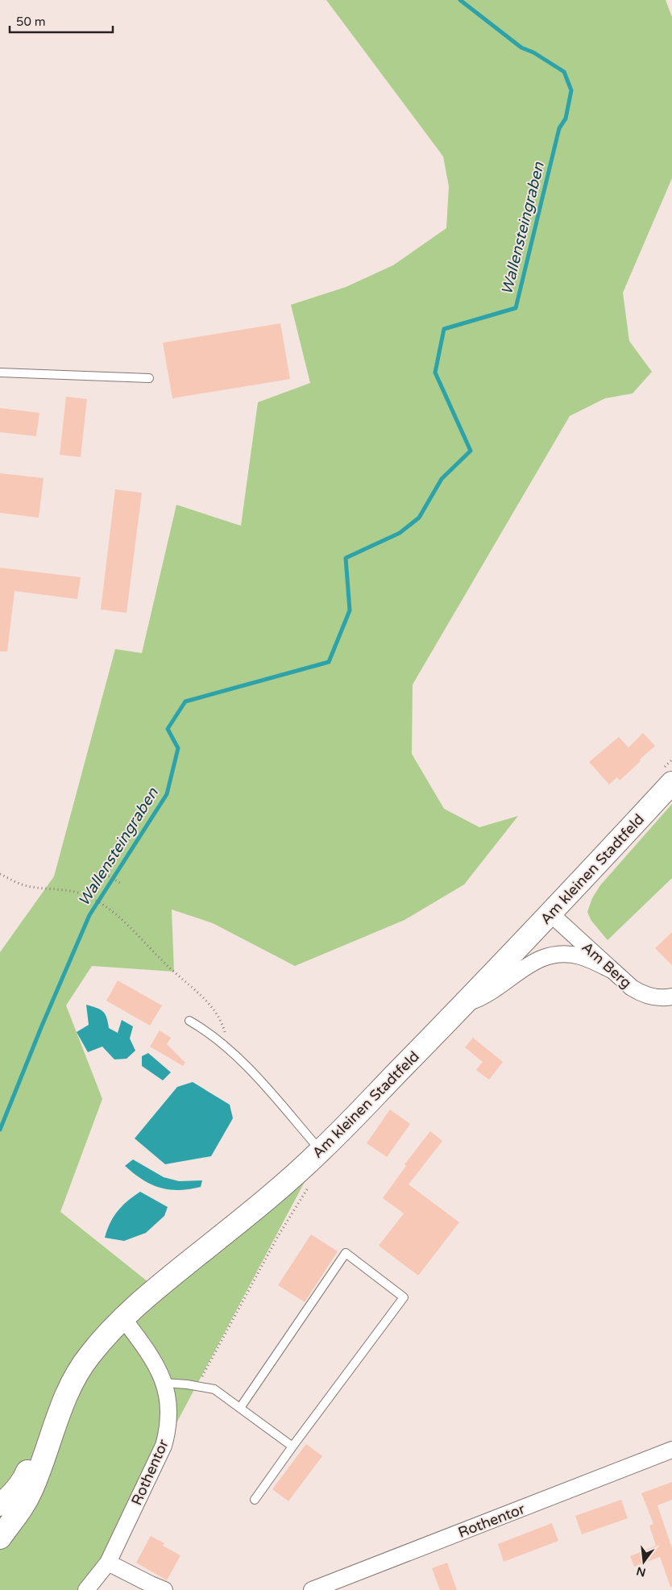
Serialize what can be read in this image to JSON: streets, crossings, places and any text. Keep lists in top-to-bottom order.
{
  "streets": {
    "main road": ["Am kleinen Stadtfeld"],
    "street": ["Am Berg", "Rothentor"]
  },
  "crossings": [
    ["Am kleinen Stadtfeld", "Am Berg"],
    ["Am kleinen Stadtfeld", "Rothentor"]
  ],
  "water": ["Wallensteingraben"],
  "scale_bar": "50 m",
  "north": "bottom"
}
